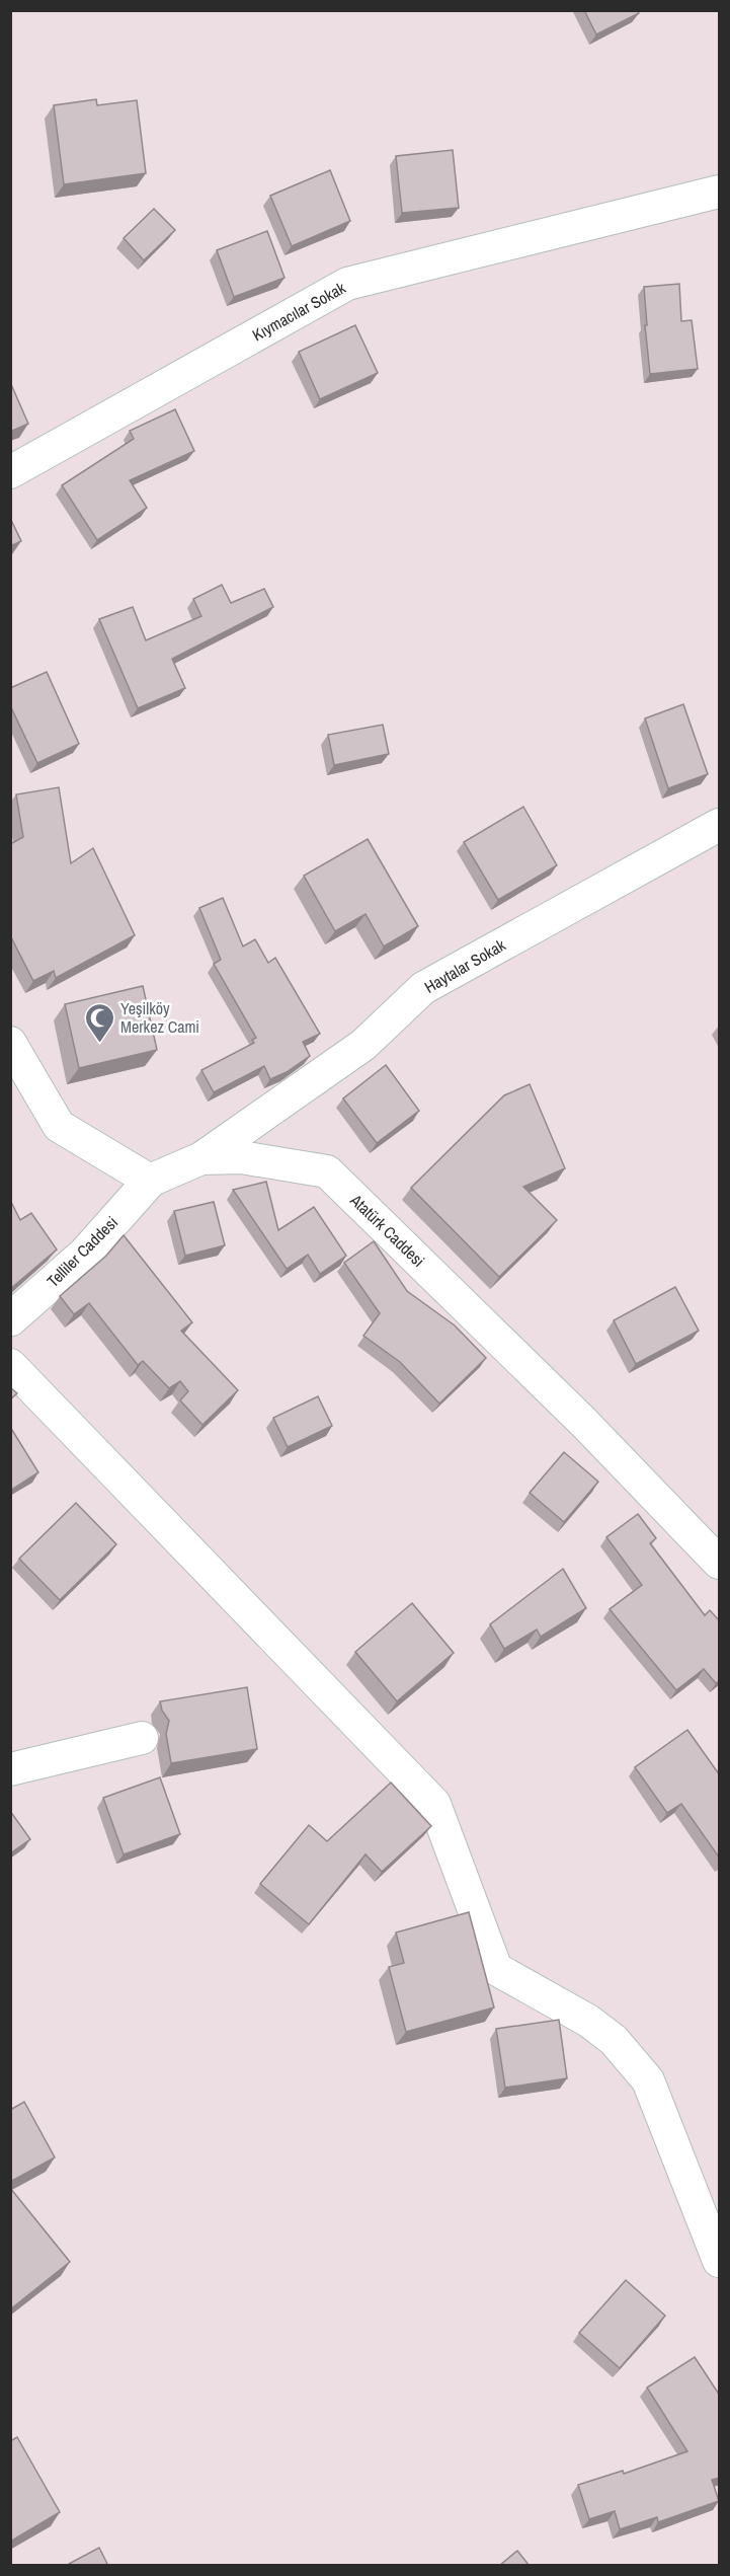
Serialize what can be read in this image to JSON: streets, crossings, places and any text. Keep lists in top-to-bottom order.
{
  "streets": {
    "street": [
      "Kıymacılar Sokak",
      "Haytalar Sokak",
      "Atatürk Caddesi",
      "Telliler Caddesi"
    ]
  },
  "crossings": [
    ["Haytalar Sokak", "Atatürk Caddesi"],
    ["Atatürk Caddesi", "Telliler Caddesi"]
  ],
  "places": {
    "mosque": ["Yeşilköy Merkez Cami"]
  }
}
